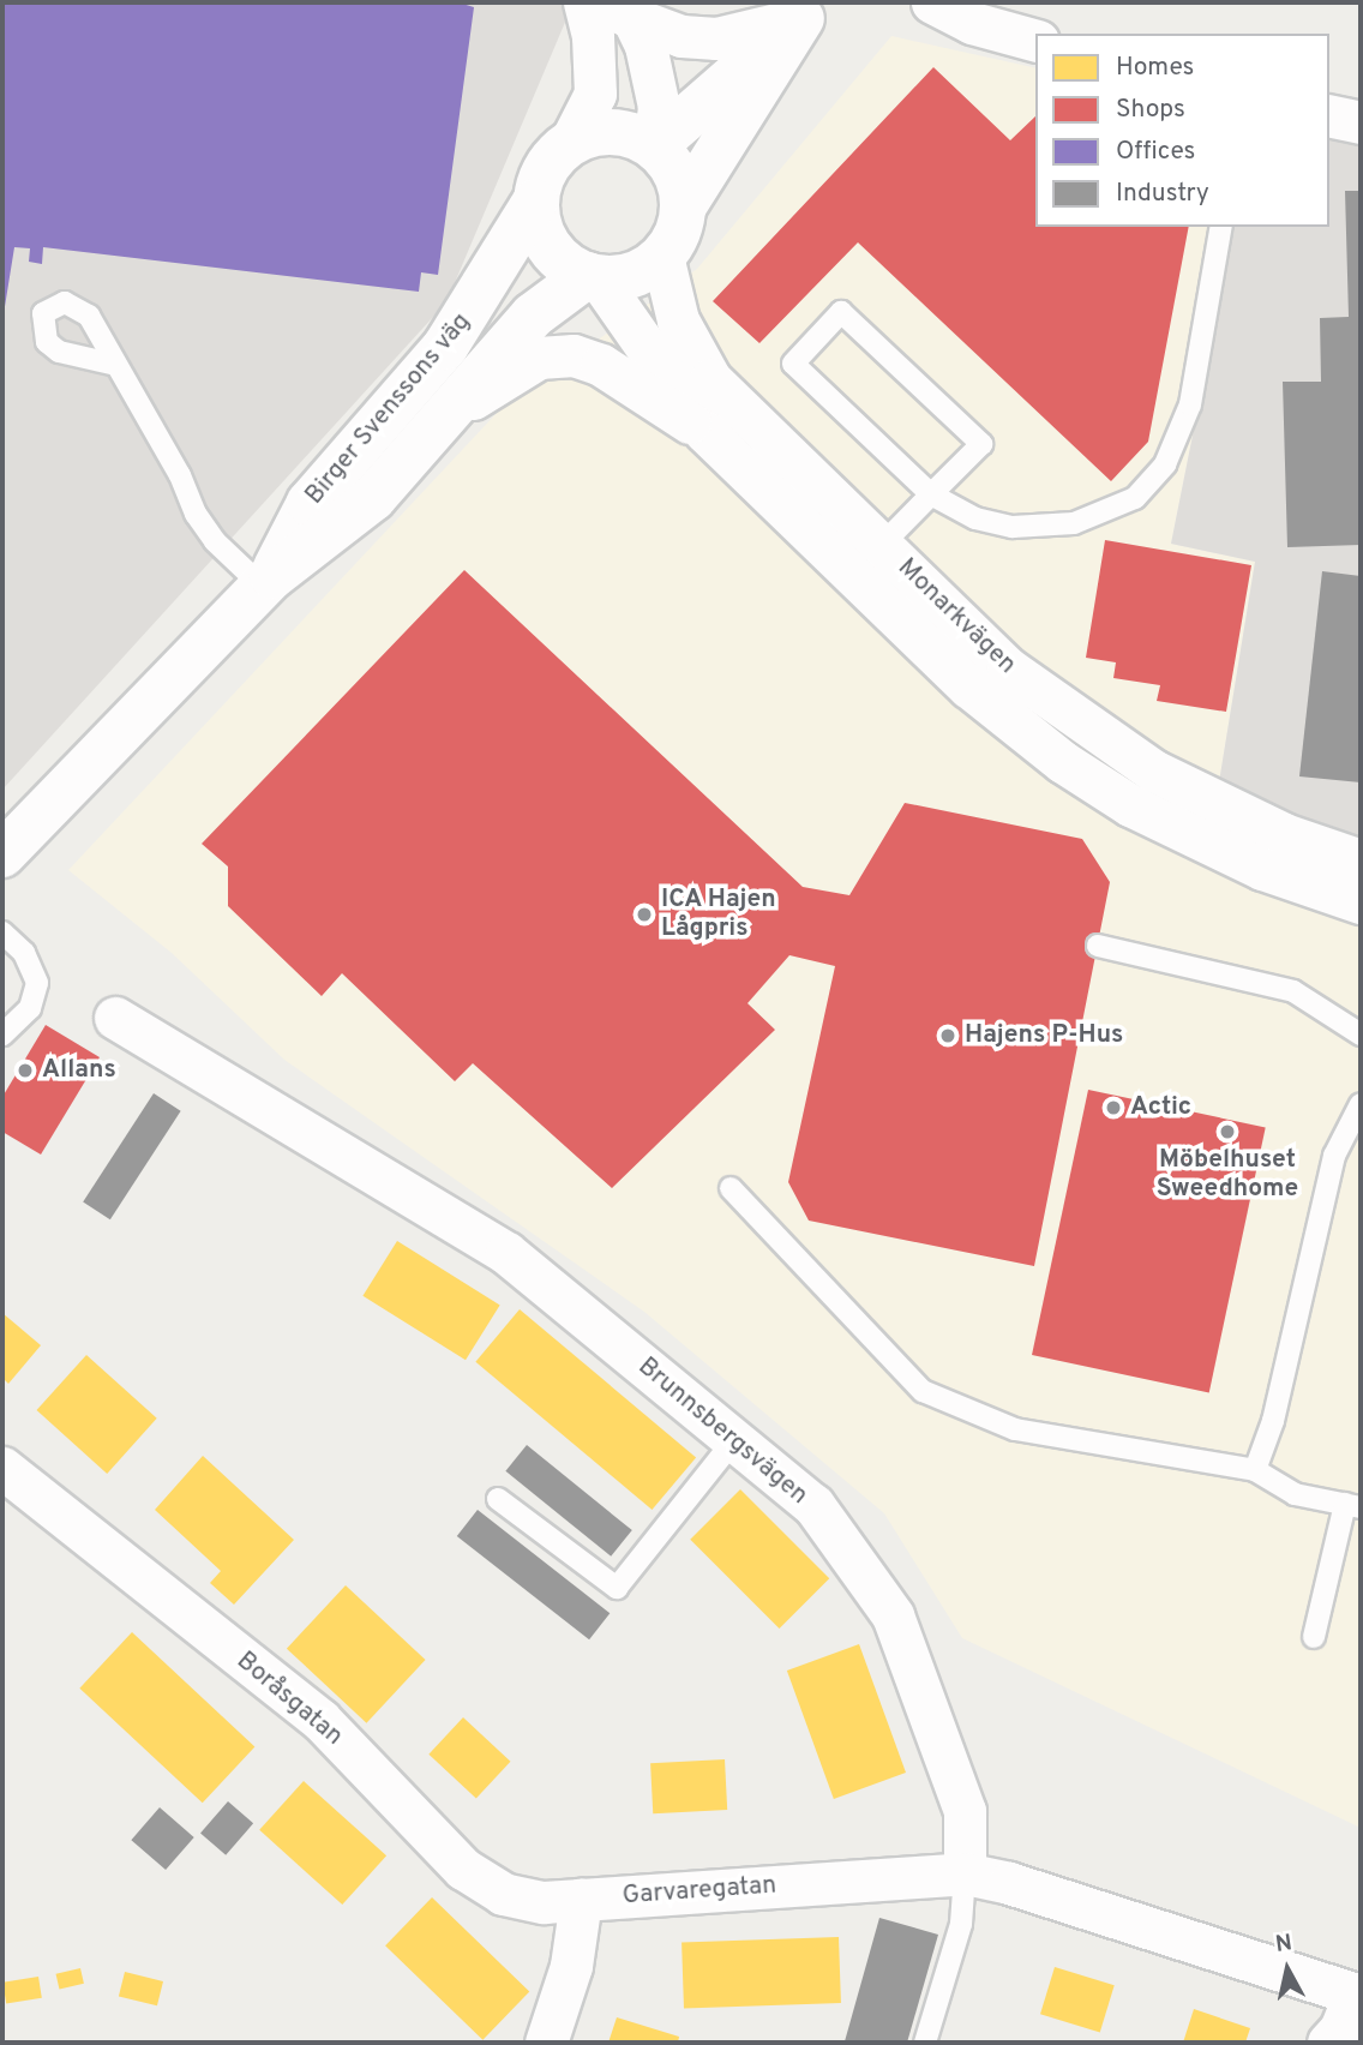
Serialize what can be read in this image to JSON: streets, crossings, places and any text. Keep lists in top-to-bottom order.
{
  "streets": {
    "street": [
      "Birger Svenssons väg",
      "Monarkvägen",
      "Brunnsbergsvägen",
      "Boråsgatan",
      "Garvaregatan"
    ]
  },
  "crossings": [
    ["Birger Svenssons väg", "Monarkvägen"],
    ["Brunnsbergsvägen", "Garvaregatan"],
    ["Boråsgatan", "Garvaregatan"]
  ],
  "places": [
    "ICA Hajen Lågpris",
    "Hajens P-Hus",
    "Allans",
    "Actic",
    "Möbelhuset Sweedhome"
  ],
  "legend": [
    "Homes",
    "Shops",
    "Offices",
    "Industry"
  ],
  "north": "top"
}
